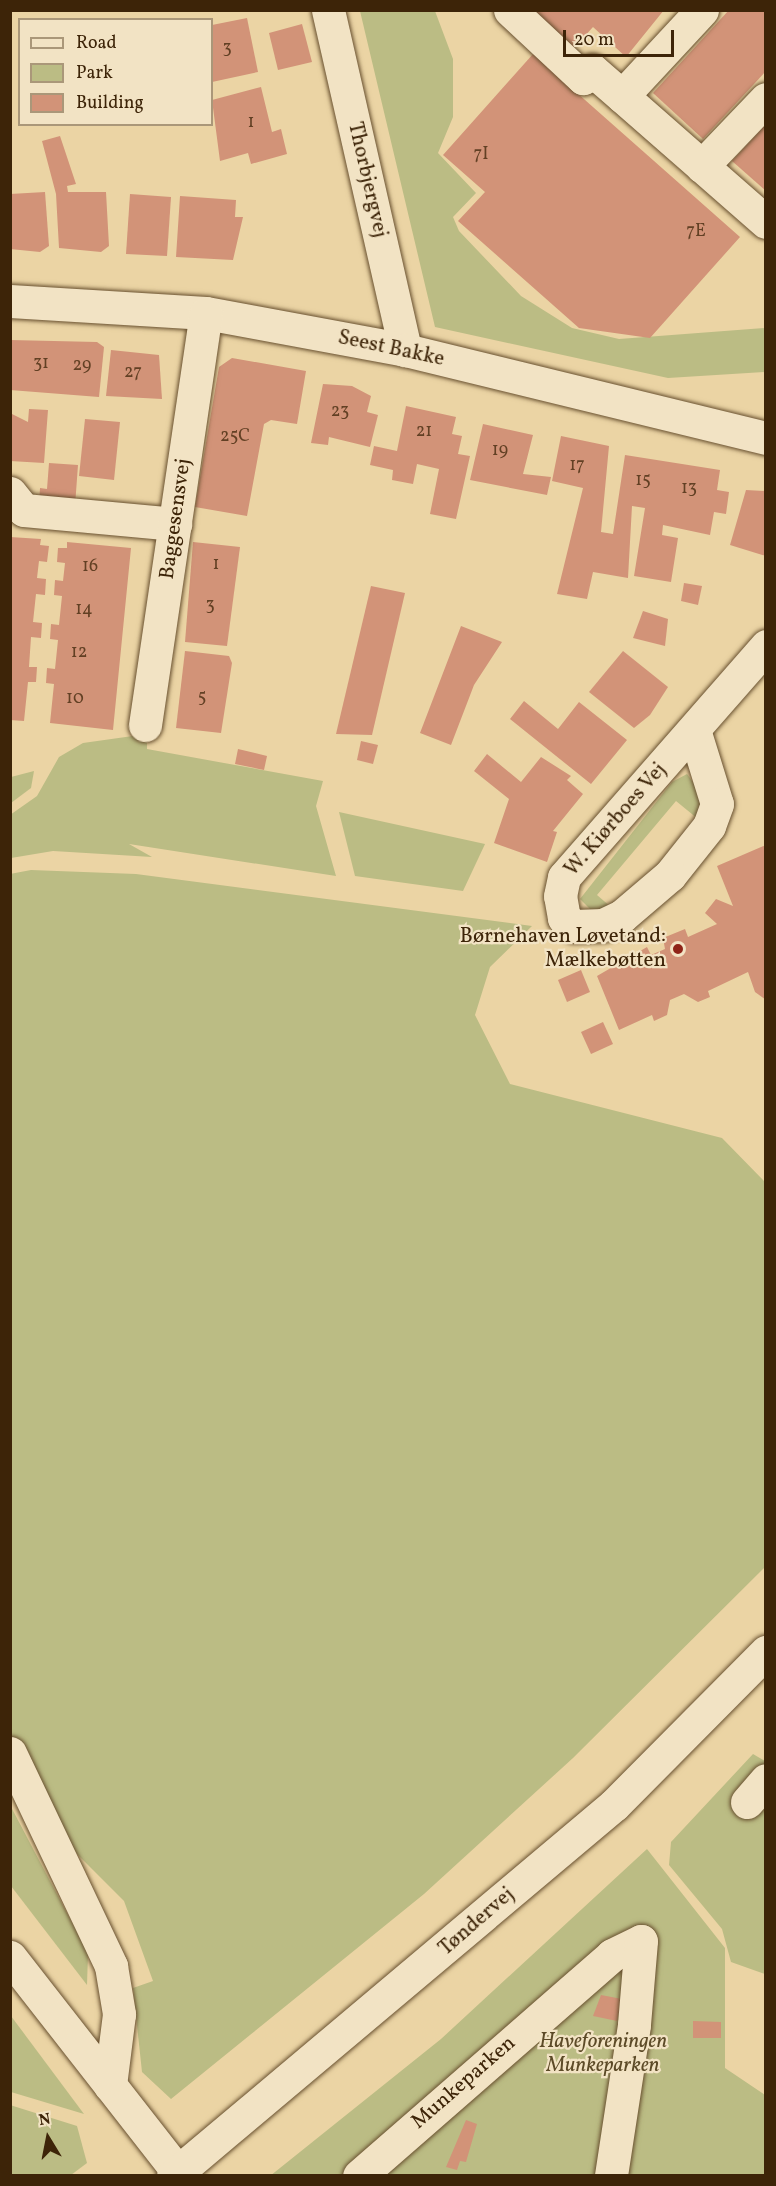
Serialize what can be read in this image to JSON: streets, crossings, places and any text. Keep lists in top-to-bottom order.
{
  "streets": {
    "street": [
      "Thorbjergvej",
      "Seest Bakke",
      "Baggesensvej",
      "W. Kiørboes Vej",
      "Tøndervej",
      "Munkeparken"
    ]
  },
  "crossings": [
    ["Thorbjergvej", "Seest Bakke"],
    ["Seest Bakke", "Baggesensvej"]
  ],
  "parks": ["Haveforeningen Munkeparken"],
  "places": ["Børnehaven Løvetand: Mælkebøtten"],
  "house_numbers": [
    "3",
    "1",
    "7I",
    "7E",
    "31",
    "29",
    "27",
    "23",
    "21",
    "25C",
    "19",
    "17",
    "15",
    "13",
    "1",
    "16",
    "3",
    "14",
    "12",
    "5",
    "10"
  ],
  "legend": ["Road", "Park", "Building"],
  "scale_bar": "20 m",
  "north": "top"
}
